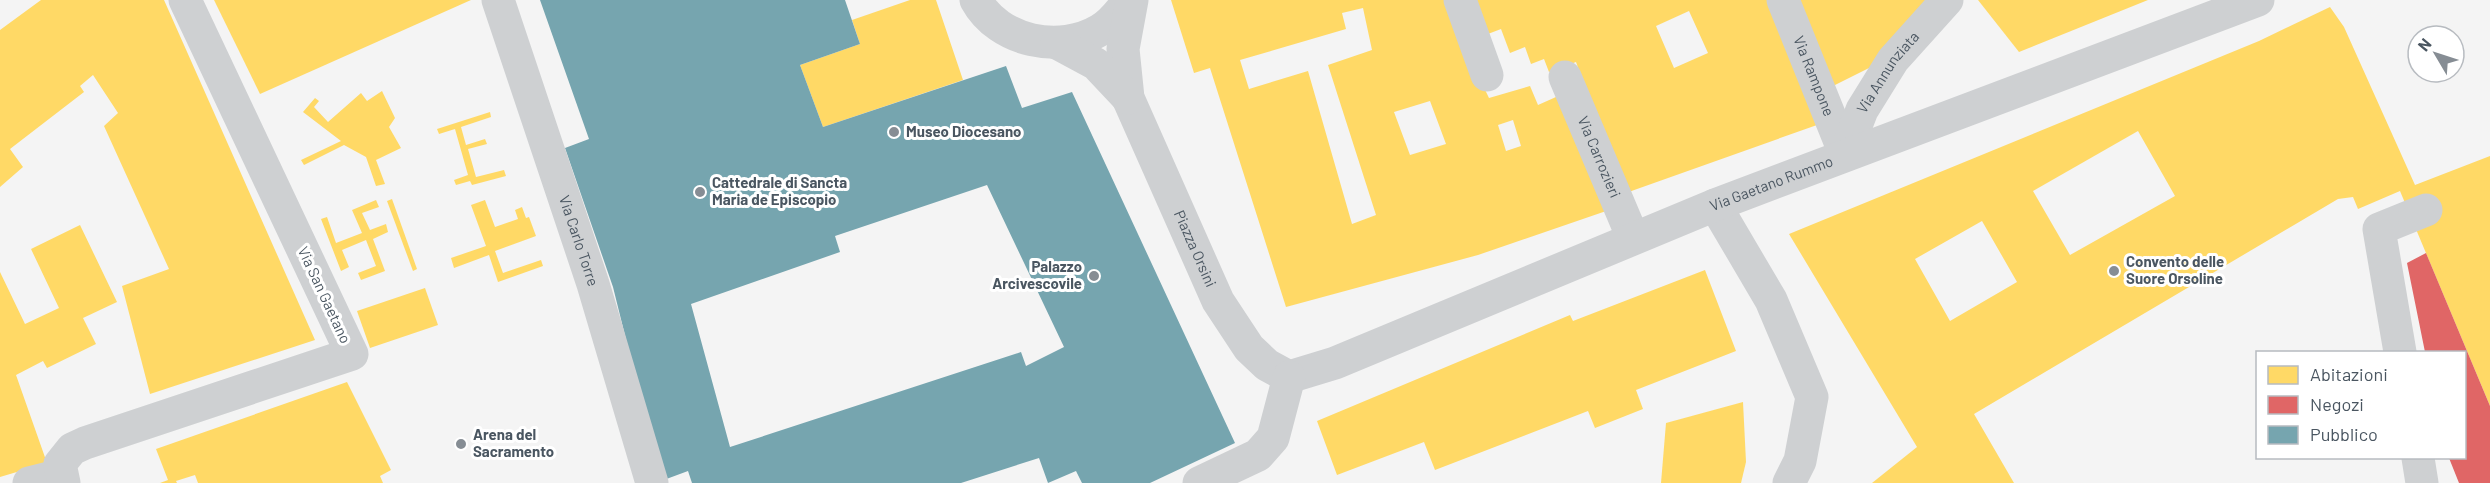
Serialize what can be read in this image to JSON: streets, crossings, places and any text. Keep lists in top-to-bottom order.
{
  "streets": {
    "street": [
      "Via Annunziata",
      "Via Rampone",
      "Via Carrozieri",
      "Via Gaetano Rummo",
      "Via Carlo Torre",
      "Piazza Orsini",
      "Via San Gaetano"
    ]
  },
  "crossings": [
    ["Via Annunziata", "Via Rampone"],
    ["Via Annunziata", "Via Gaetano Rummo"],
    ["Via Rampone", "Via Gaetano Rummo"],
    ["Via Carrozieri", "Via Gaetano Rummo"],
    ["Via Gaetano Rummo", "Piazza Orsini"]
  ],
  "places": [
    "Museo Diocesano",
    "Cattedrale di Sancta Maria de Episcopio",
    "Convento delle Suore Orsoline",
    "Palazzo Arcivescovile",
    "Arena del Sacramento"
  ],
  "legend": ["Abitazioni", "Negozi", "Pubblico"],
  "north": "top left"
}
